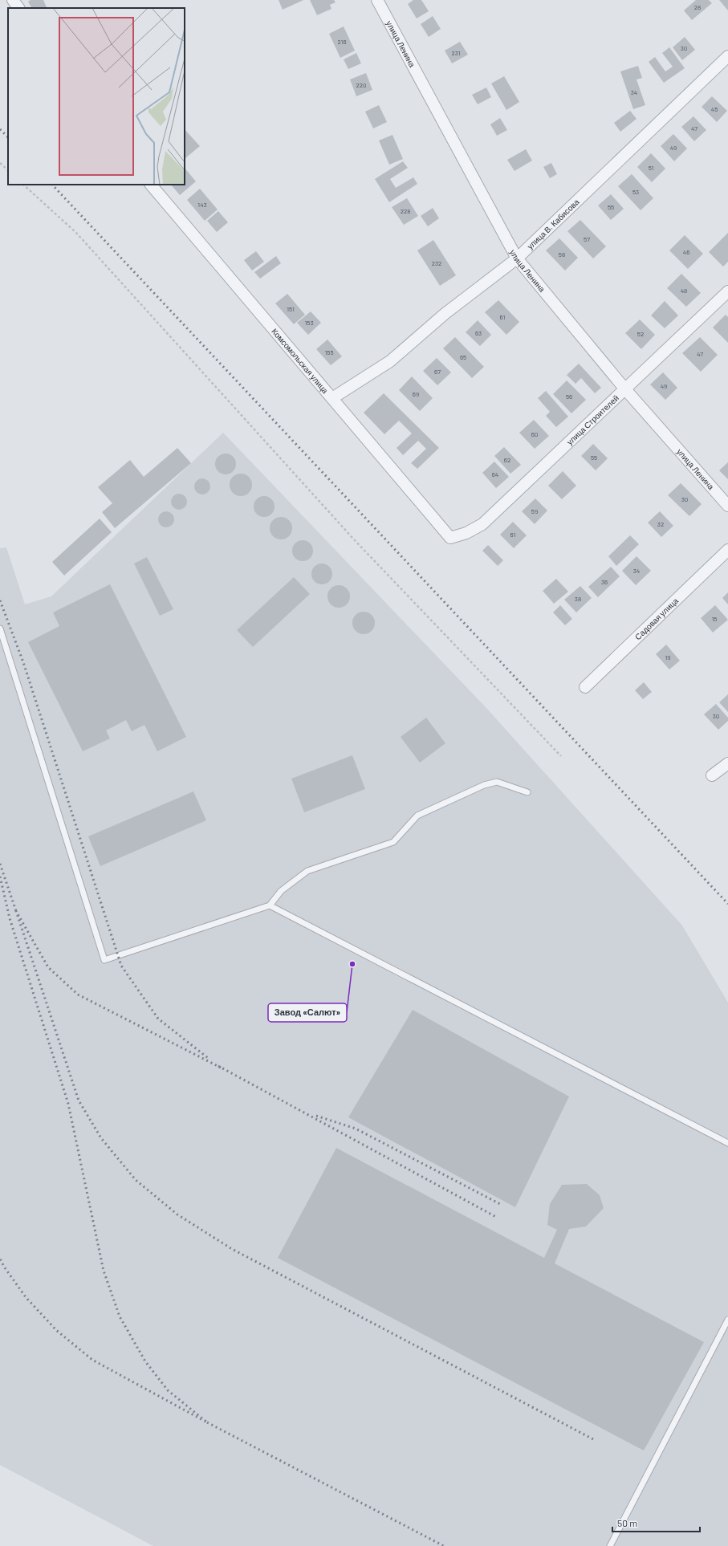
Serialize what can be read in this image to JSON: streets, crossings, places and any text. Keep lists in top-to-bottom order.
{
  "streets": {
    "street": [
      "улица Ленина",
      "улица В. Кабисова",
      "Комсомольская улица",
      "улица Строителей",
      "Садовая улица"
    ]
  },
  "crossings": [
    ["улица Ленина", "улица В. Кабисова"],
    ["улица Ленина", "улица Строителей"],
    ["улица В. Кабисова", "Комсомольская улица"],
    ["Комсомольская улица", "улица Строителей"]
  ],
  "places": ["Завод «Салют»"],
  "house_numbers": [
    "28",
    "216",
    "30",
    "231",
    "220",
    "34",
    "45",
    "47",
    "49",
    "51",
    "53",
    "143",
    "55",
    "228",
    "57",
    "46",
    "58",
    "232",
    "48",
    "151",
    "61",
    "153",
    "63",
    "52",
    "155",
    "47",
    "65",
    "67",
    "49",
    "69",
    "56",
    "60",
    "55",
    "62",
    "64",
    "30",
    "59",
    "32",
    "61",
    "34",
    "36",
    "38",
    "15",
    "19",
    "30"
  ],
  "scale_bar": "50 m"
}
